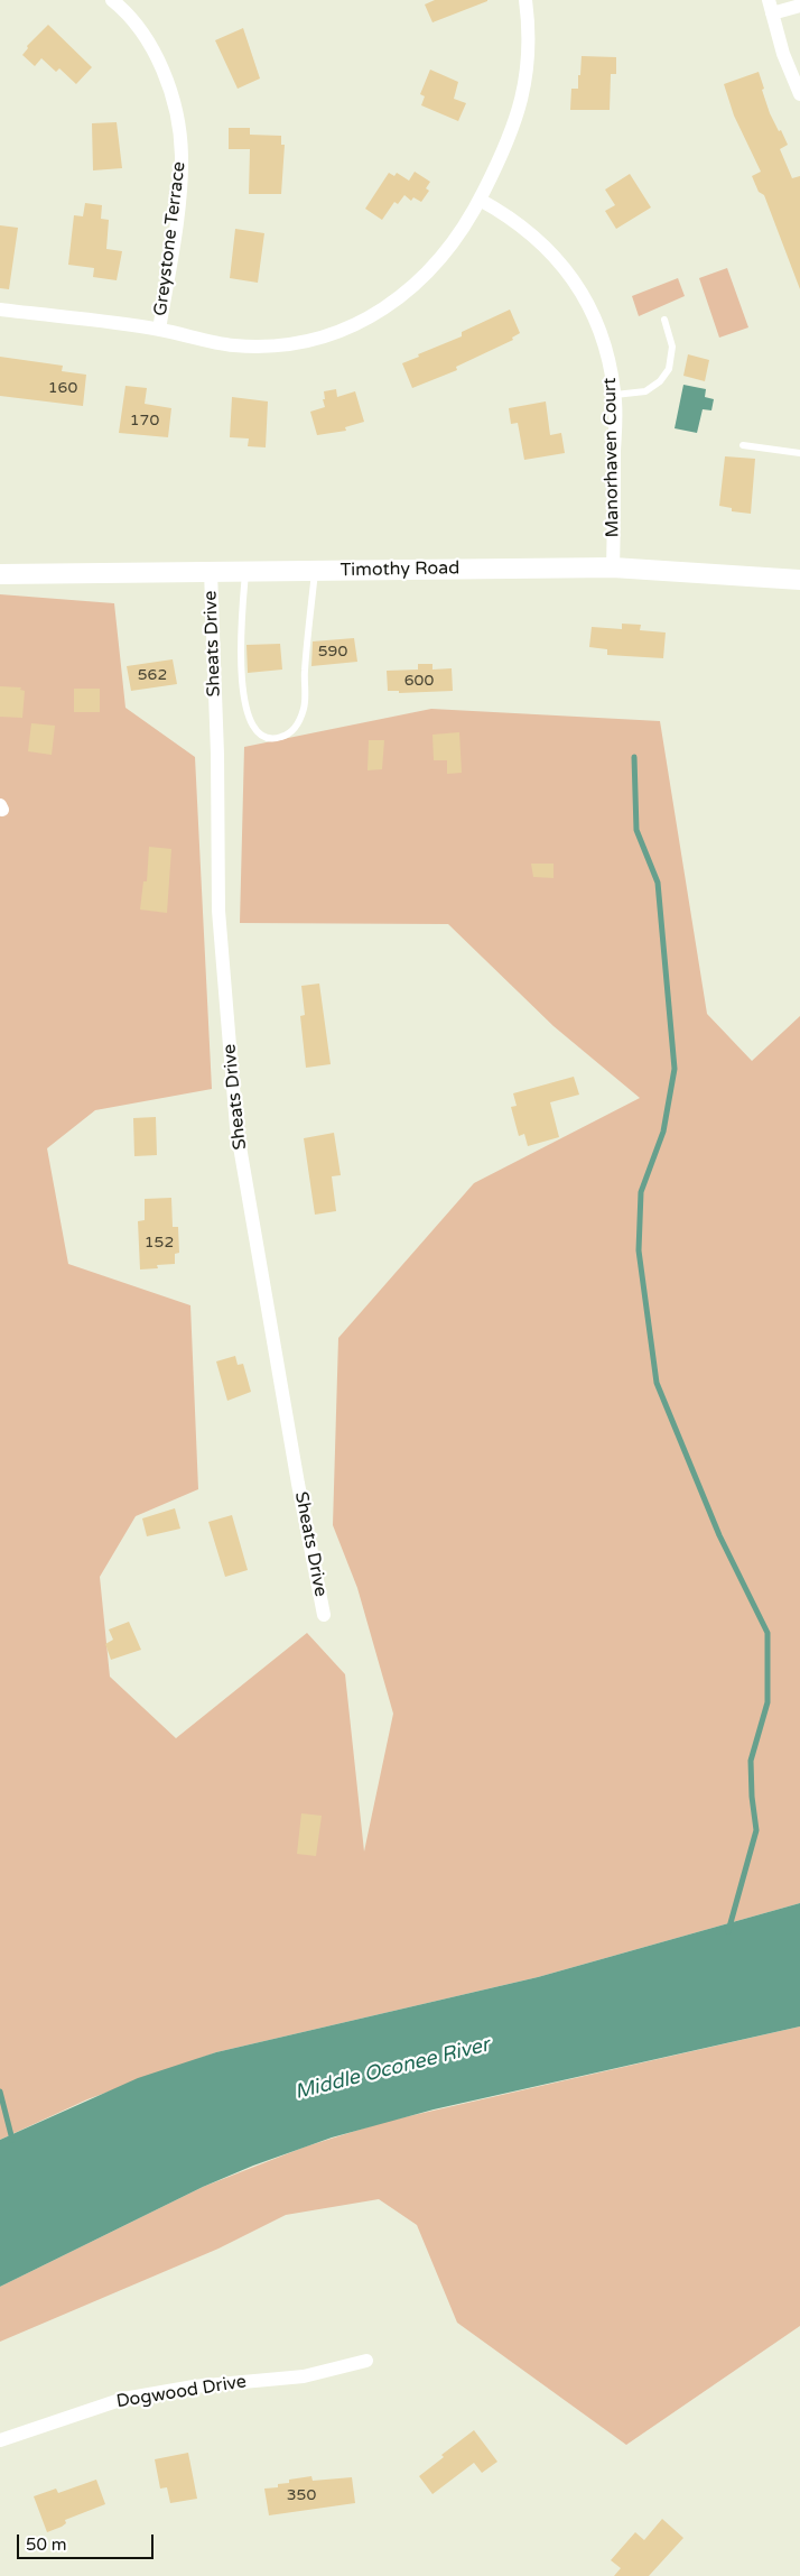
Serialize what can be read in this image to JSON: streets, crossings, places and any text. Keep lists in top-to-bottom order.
{
  "streets": {
    "main road": ["Timothy Road"],
    "street": [
      "Greystone Terrace",
      "Manorhaven Court",
      "Sheats Drive",
      "Dogwood Drive"
    ]
  },
  "crossings": [
    ["Greystone Terrace", "Manorhaven Court"],
    ["Manorhaven Court", "Timothy Road"],
    ["Timothy Road", "Sheats Drive"]
  ],
  "water": ["Middle Oconee River"],
  "house_numbers": [
    "160",
    "170",
    "590",
    "562",
    "600",
    "152",
    "350"
  ],
  "scale_bar": "50 m"
}
